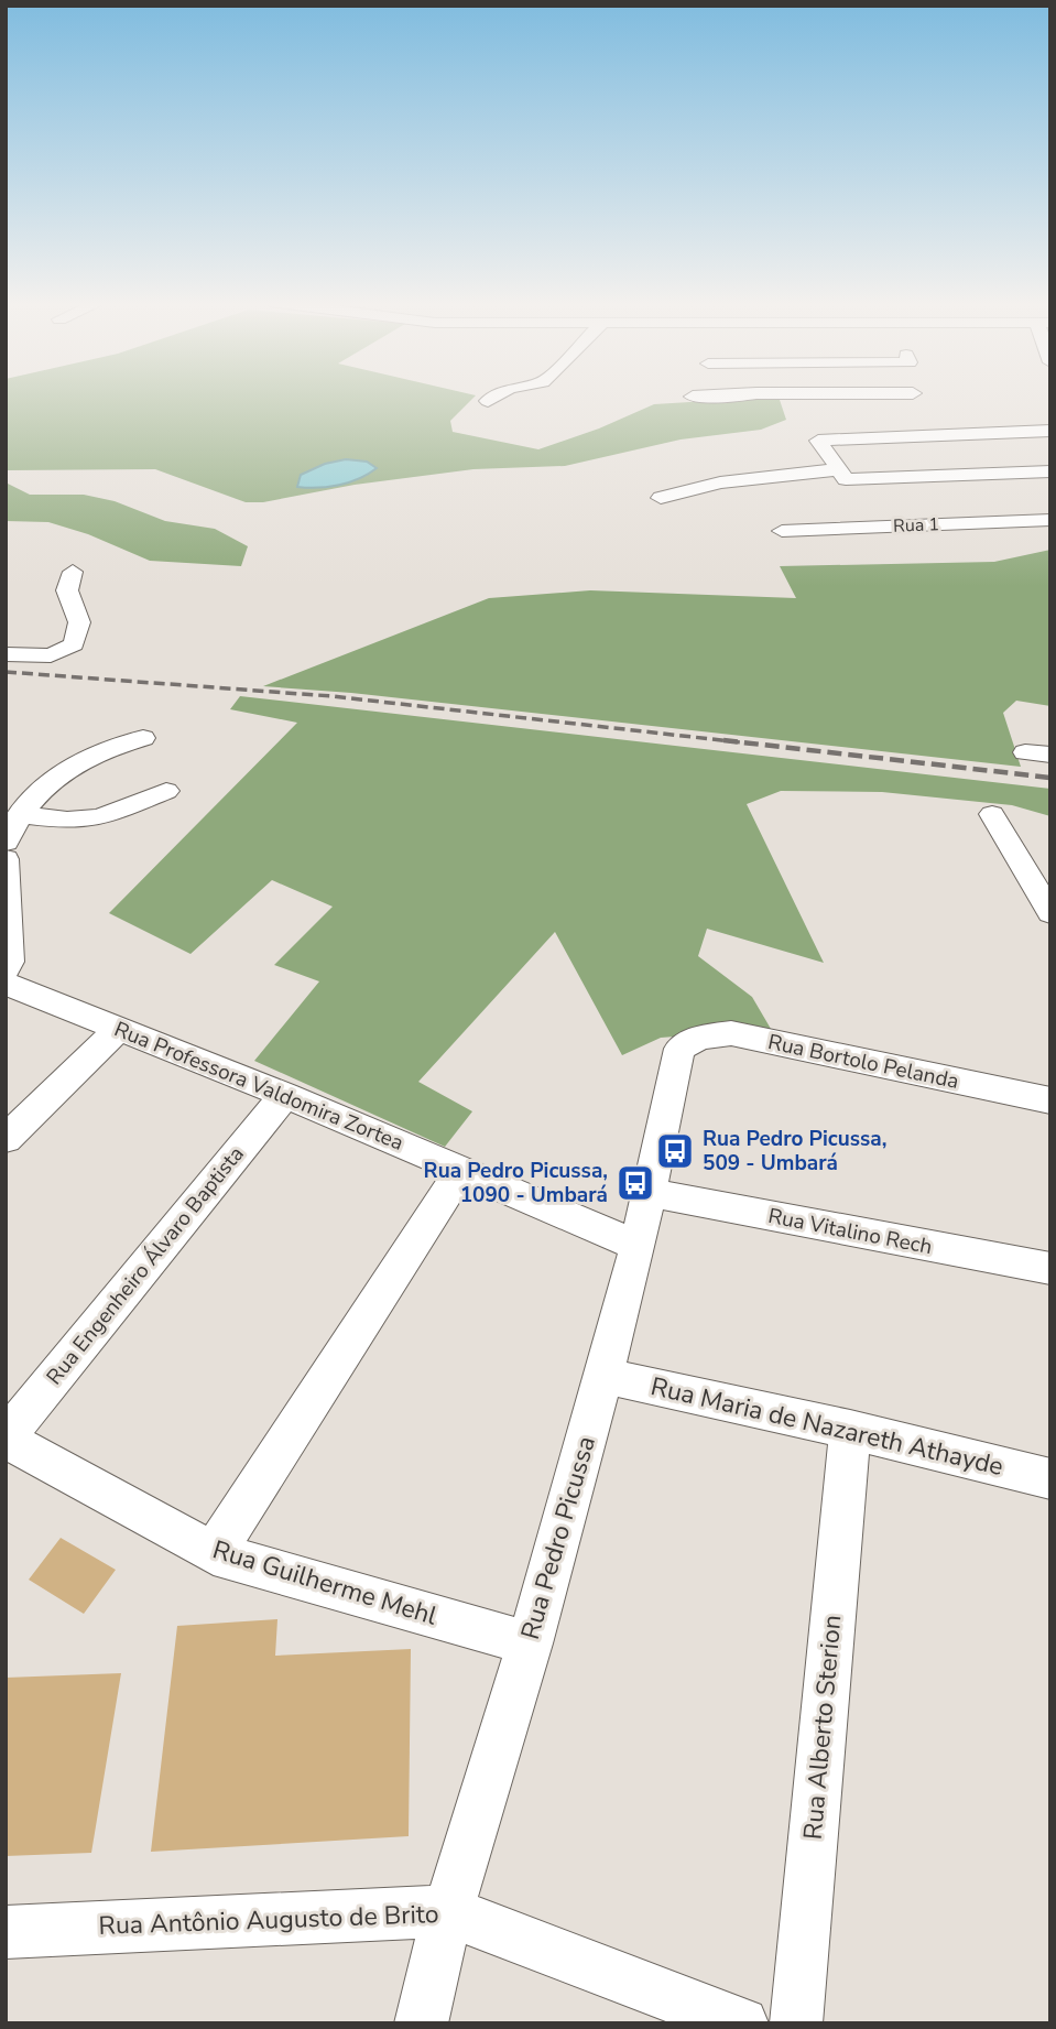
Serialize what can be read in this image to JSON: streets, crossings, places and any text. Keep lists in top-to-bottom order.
{
  "streets": {
    "street": [
      "Rua 1",
      "Rua Bortolo Pelanda",
      "Rua Professora Valdomira Zortea",
      "Rua Vitalino Rech",
      "Rua Engenheiro Álvaro Baptista",
      "Rua Maria de Nazareth Athayde",
      "Rua Pedro Picussa",
      "Rua Guilherme Mehl",
      "Rua Alberto Sterion",
      "Rua Antônio Augusto de Brito"
    ]
  },
  "crossings": [
    ["Rua Bortolo Pelanda", "Rua Pedro Picussa"],
    ["Rua Professora Valdomira Zortea", "Rua Engenheiro Álvaro Baptista"],
    ["Rua Professora Valdomira Zortea", "Rua Pedro Picussa"],
    ["Rua Vitalino Rech", "Rua Pedro Picussa"],
    ["Rua Engenheiro Álvaro Baptista", "Rua Guilherme Mehl"],
    ["Rua Maria de Nazareth Athayde", "Rua Pedro Picussa"],
    ["Rua Maria de Nazareth Athayde", "Rua Alberto Sterion"],
    ["Rua Pedro Picussa", "Rua Guilherme Mehl"],
    ["Rua Pedro Picussa", "Rua Antônio Augusto de Brito"]
  ],
  "places": {
    "bus stop": ["Rua Pedro Picussa, 509 - Umbará", "Rua Pedro Picussa, 1090 - Umbará"]
  }
}
